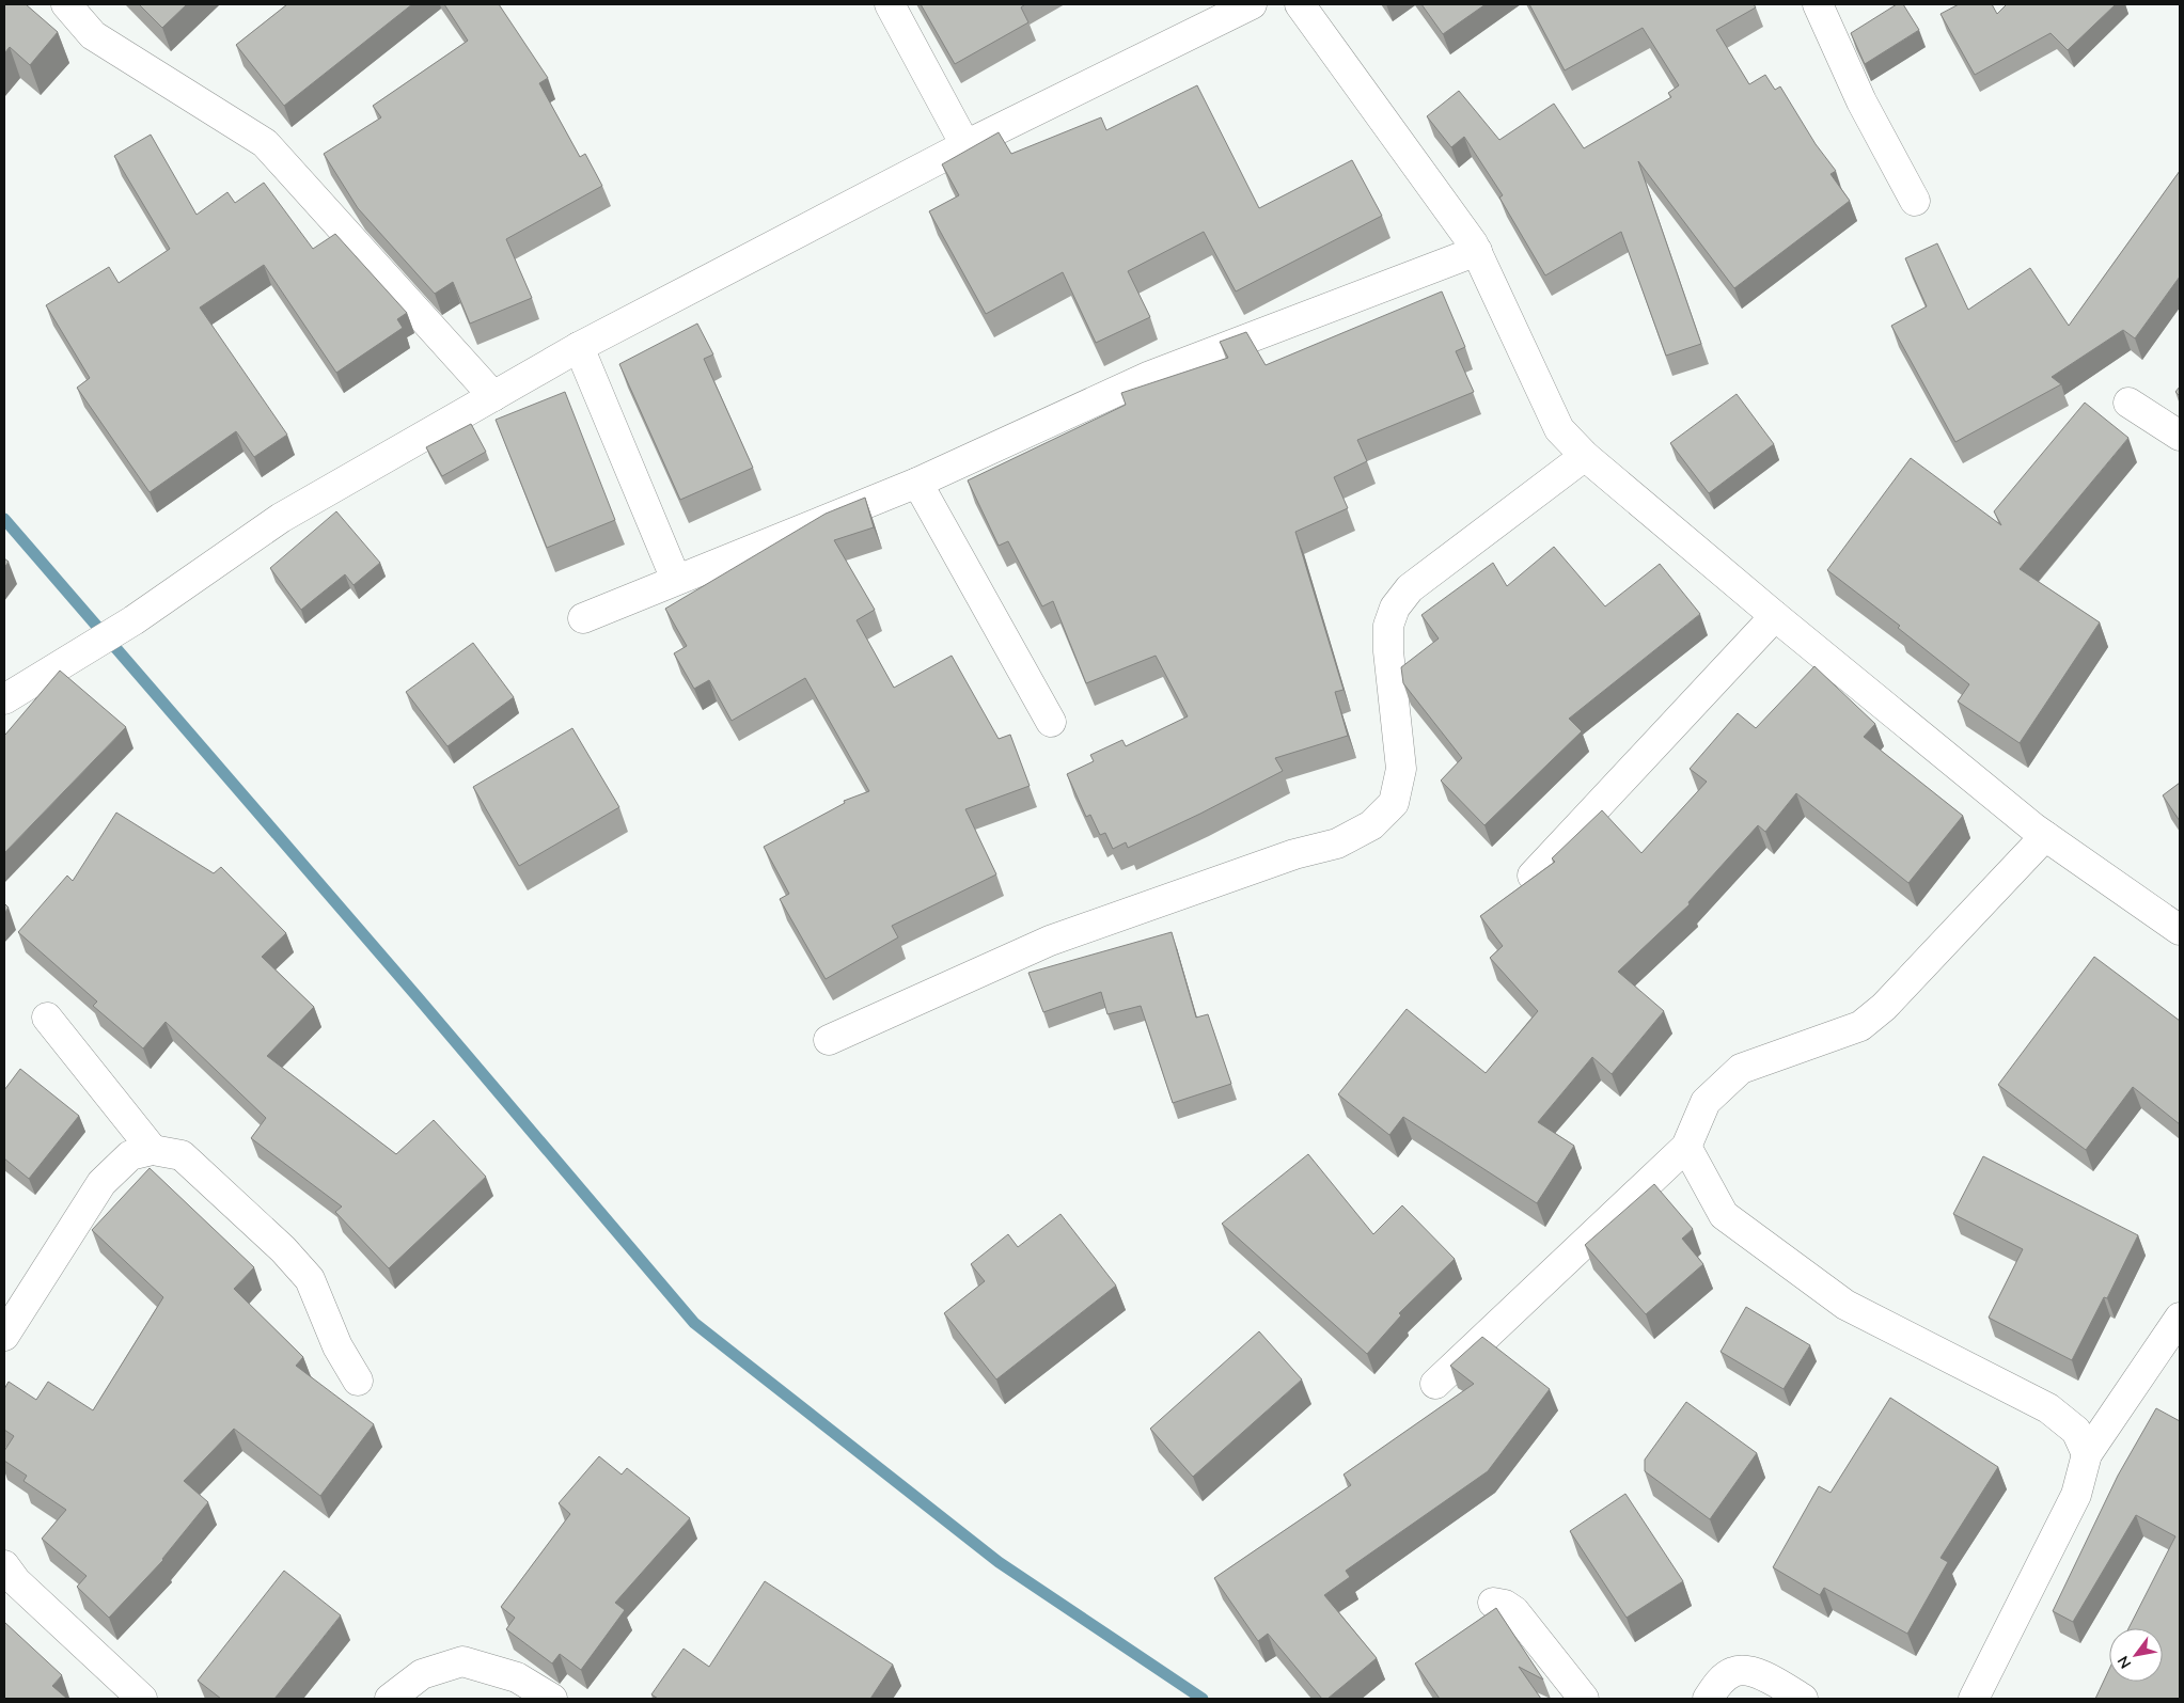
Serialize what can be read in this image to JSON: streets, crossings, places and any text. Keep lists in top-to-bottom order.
{
  "north": "bottom left"
}
